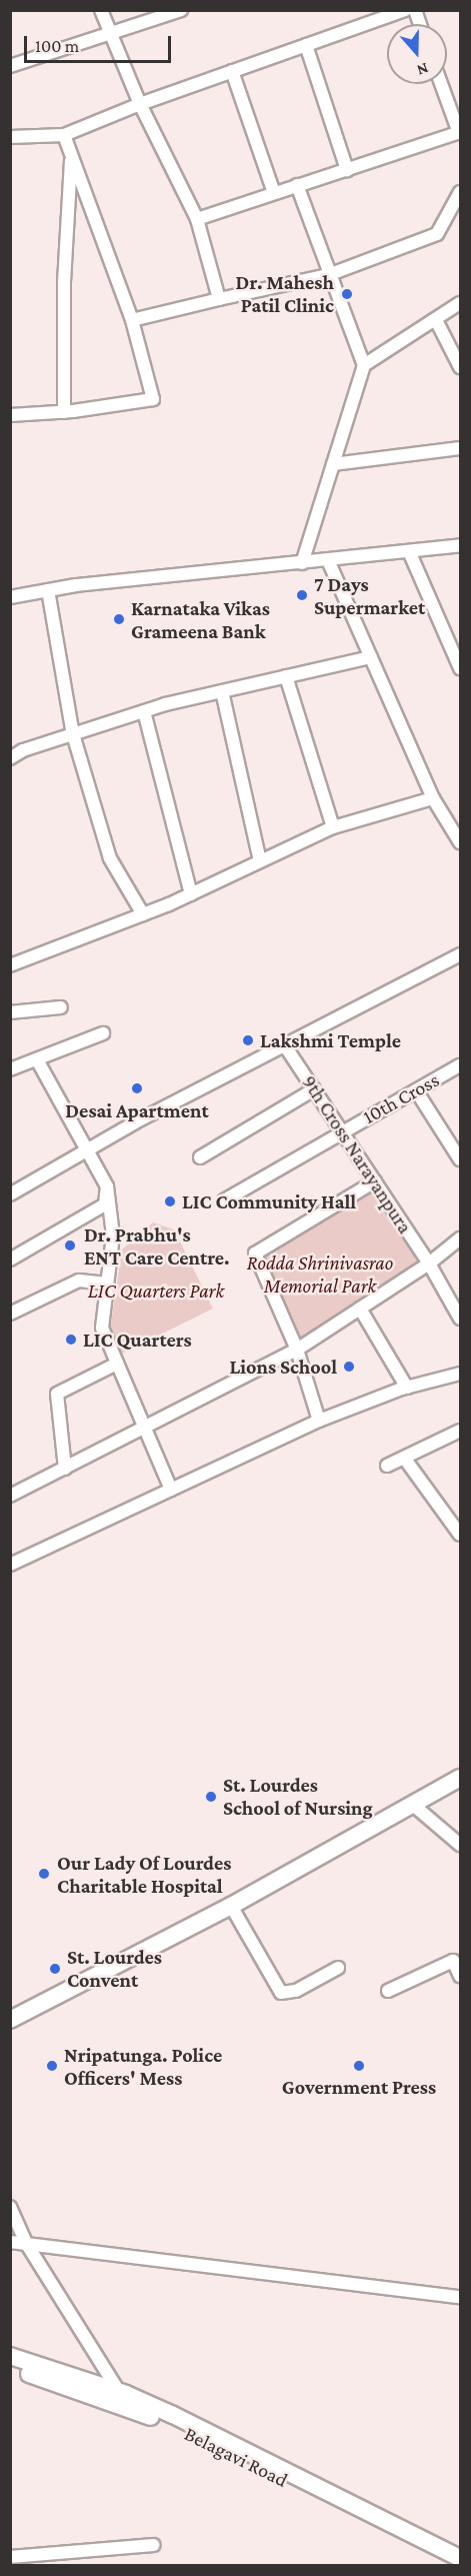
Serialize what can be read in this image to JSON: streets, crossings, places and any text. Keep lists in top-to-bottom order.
{
  "streets": {
    "main road": ["Belagavi Road"],
    "street": ["10th Cross", "9th Cross Narayanpura"]
  },
  "crossings": [
    ["10th Cross", "9th Cross Narayanpura"]
  ],
  "parks": ["Rodda Shrinivasrao Memorial Park", "LIC Quarters Park"],
  "places": [
    "Dr. Mahesh Patil Clinic",
    "7 Days Supermarket",
    "Karnataka Vikas Grameena Bank",
    "Lakshmi Temple",
    "Desai Apartment",
    "LIC Community Hall",
    "Dr. Prabhu's ENT Care Centre.",
    "LIC Quarters",
    "Lions School",
    "St. Lourdes School of Nursing",
    "Our Lady Of Lourdes Charitable Hospital",
    "St. Lourdes Convent",
    "Nripatunga. Police Officers' Mess",
    "Government Press"
  ],
  "scale_bar": "100 m",
  "north": "bottom"
}
